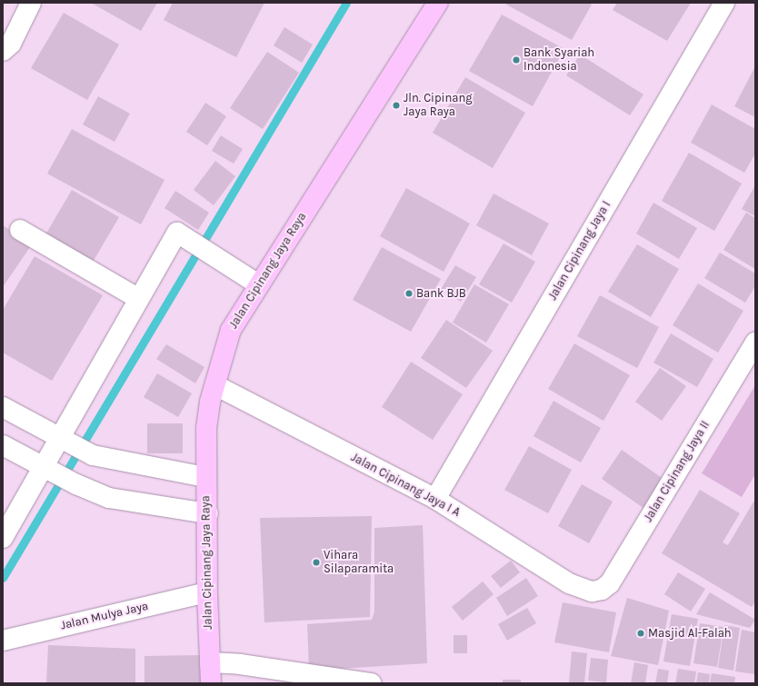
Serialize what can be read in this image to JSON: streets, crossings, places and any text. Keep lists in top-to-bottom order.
{
  "streets": {
    "main road": ["Jalan Cipinang Jaya Raya"],
    "street": [
      "Jalan Cipinang Jaya I",
      "Jalan Cipinang Jaya II",
      "Jalan Cipinang Jaya I A",
      "Jalan Mulya Jaya"
    ]
  },
  "crossings": [
    ["Jalan Cipinang Jaya I", "Jalan Cipinang Jaya I A"],
    ["Jalan Cipinang Jaya Raya", "Jalan Cipinang Jaya I A"],
    ["Jalan Cipinang Jaya Raya", "Jalan Mulya Jaya"],
    ["Jalan Cipinang Jaya II", "Jalan Cipinang Jaya I A"]
  ],
  "places": [
    "Bank Syariah Indonesia",
    "Jln. Cipinang Jaya Raya",
    "Bank BJB",
    "Vihara Silaparamita",
    "Masjid Al-Falah"
  ]
}
